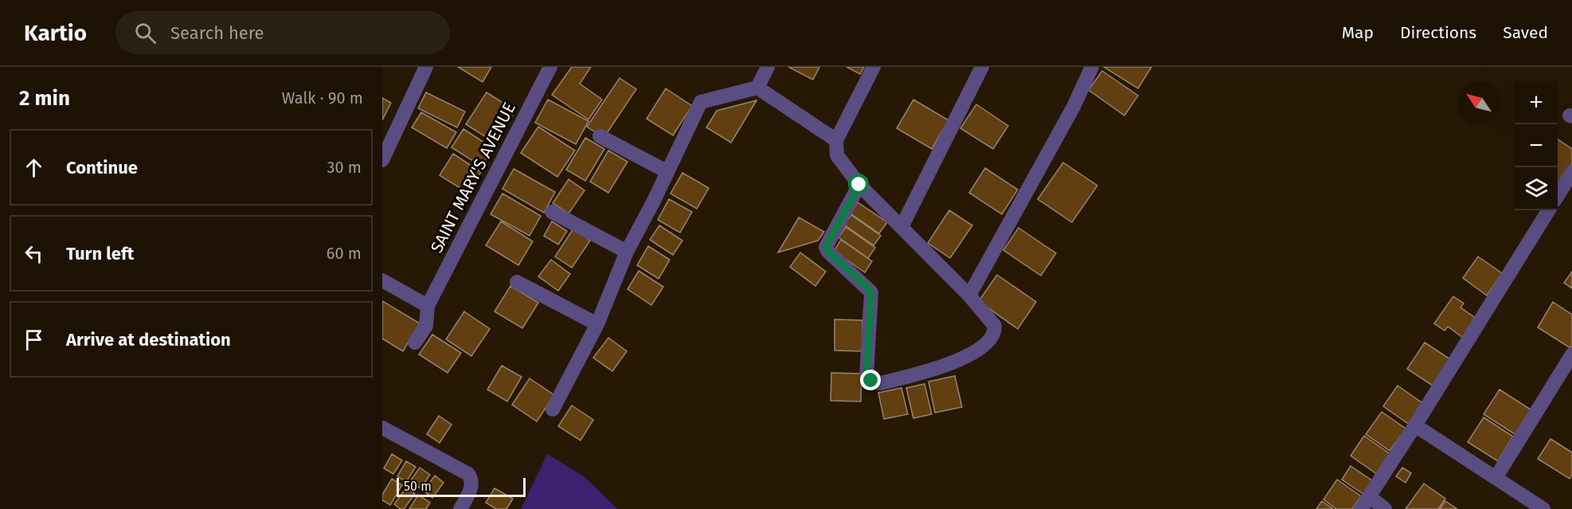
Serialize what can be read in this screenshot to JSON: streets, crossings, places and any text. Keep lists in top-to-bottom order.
{
  "streets": {
    "street": ["SAINT MARY'S AVENUE"]
  },
  "scale_bar": "50 m",
  "north": "top left",
  "page": {
    "header": "Kartio",
    "search": "Search here",
    "nav": ["Map", "Directions", "Saved"],
    "heading": ["2 min", "Walk · 90 m"],
    "map_buttons": ["+", "−"],
    "list": [
      ["Continue", "30 m"],
      ["Turn left", "60 m"],
      "Arrive at destination"
    ],
    "scale": "50 m"
  }
}
